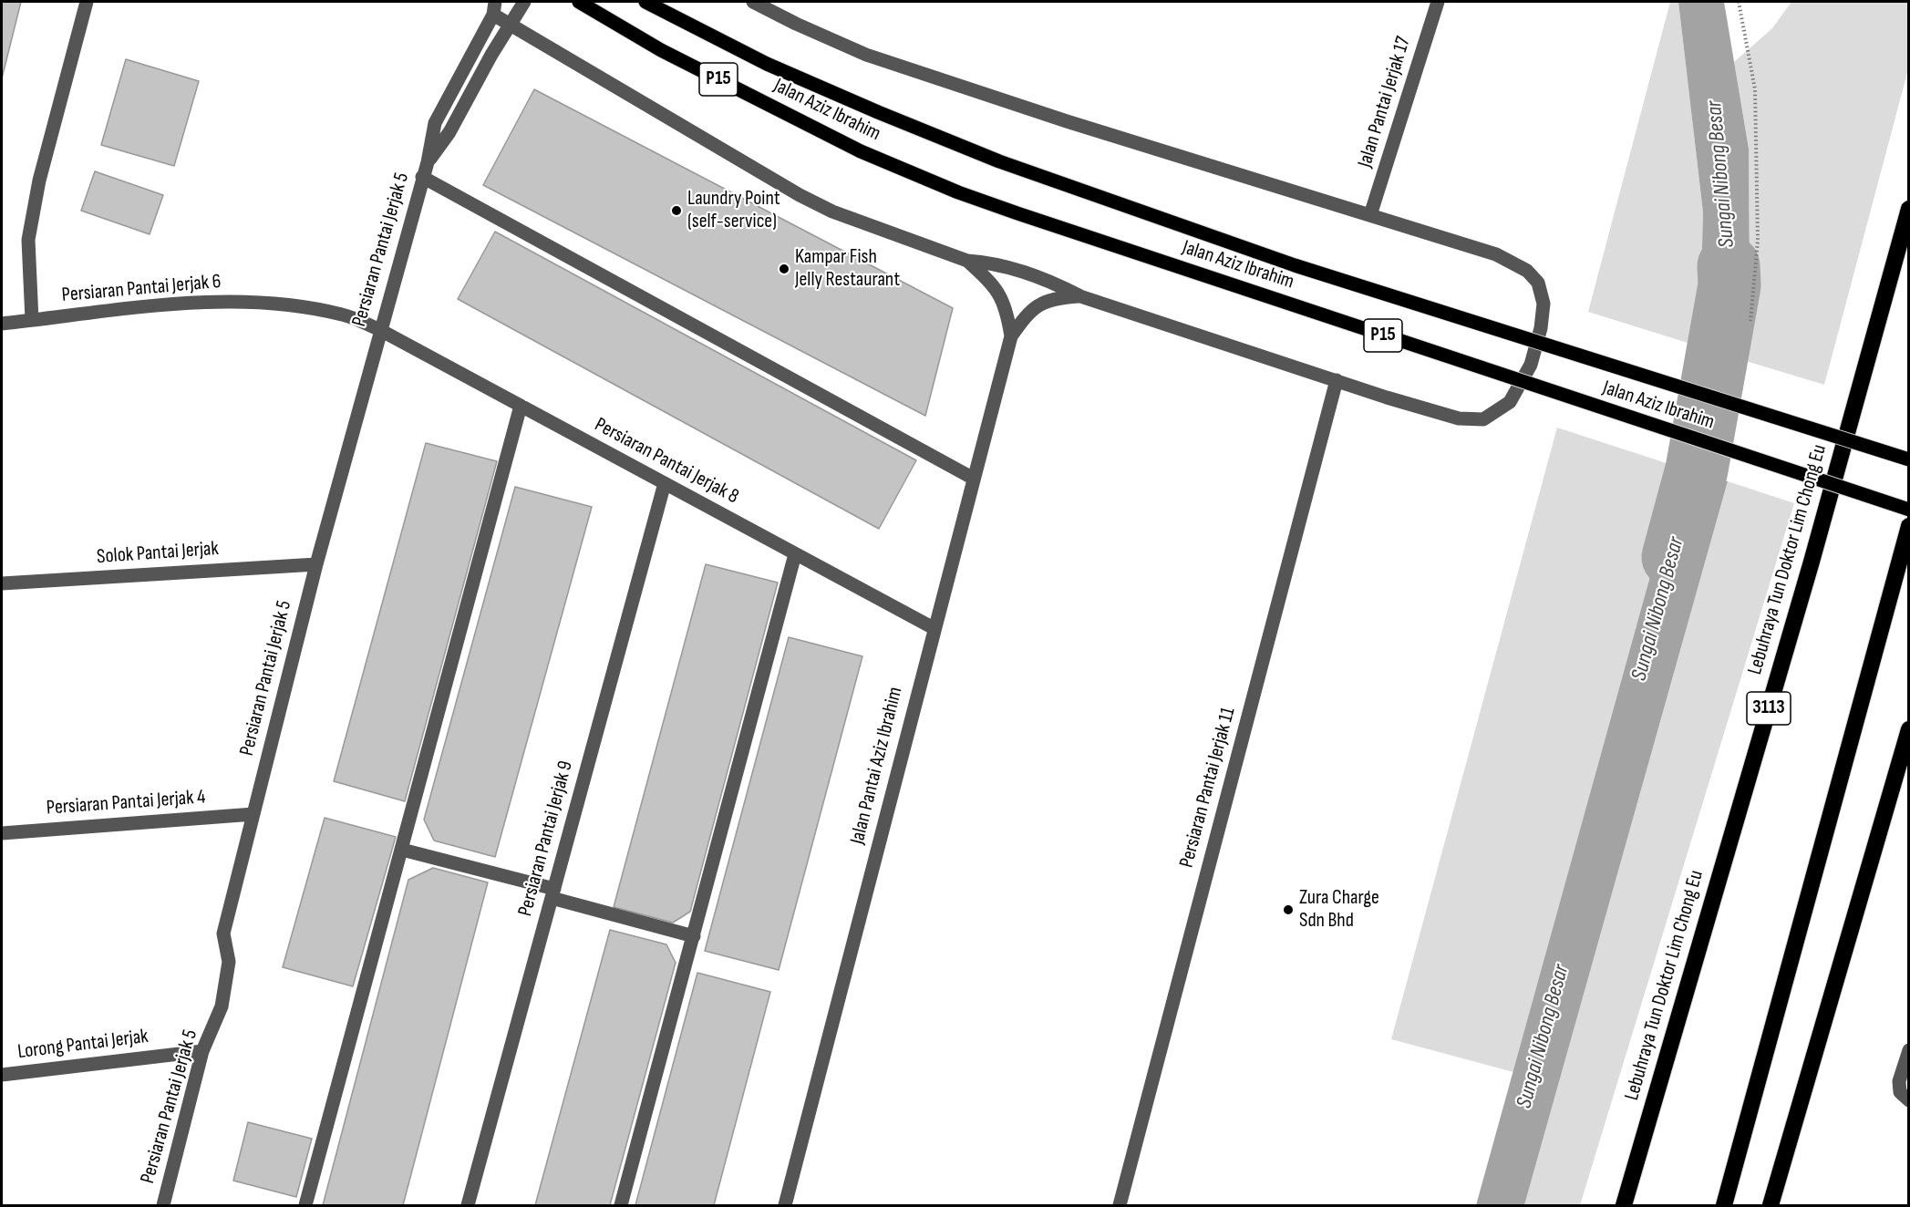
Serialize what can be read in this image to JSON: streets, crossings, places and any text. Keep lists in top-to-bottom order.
{
  "streets": {
    "highway": ["Lebuhraya Tun Doktor Lim Chong Eu", "3113"],
    "main road": ["P15", "Jalan Aziz Ibrahim"],
    "street": [
      "Jalan Pantai Jerjak 17",
      "Persiaran Pantai Jerjak 5",
      "Persiaran Pantai Jerjak 6",
      "Persiaran Pantai Jerjak 8",
      "Solok Pantai Jerjak",
      "Jalan Pantai Aziz Ibrahim",
      "Persiaran Pantai Jerjak 11",
      "Persiaran Pantai Jerjak 4",
      "Persiaran Pantai Jerjak 9",
      "Lorong Pantai Jerjak"
    ]
  },
  "crossings": [
    ["Persiaran Pantai Jerjak 5", "Persiaran Pantai Jerjak 6"],
    ["Persiaran Pantai Jerjak 5", "Persiaran Pantai Jerjak 8"],
    ["Persiaran Pantai Jerjak 5", "Solok Pantai Jerjak"],
    ["Persiaran Pantai Jerjak 5", "Persiaran Pantai Jerjak 4"],
    ["Persiaran Pantai Jerjak 5", "Lorong Pantai Jerjak"],
    ["Persiaran Pantai Jerjak 6", "Persiaran Pantai Jerjak 8"],
    ["Persiaran Pantai Jerjak 8", "Jalan Pantai Aziz Ibrahim"],
    ["Persiaran Pantai Jerjak 8", "Persiaran Pantai Jerjak 9"]
  ],
  "water": ["Sungai Nibong Besar"],
  "places": ["Laundry Point (self-service)", "Kampar Fish Jelly Restaurant", "Zura Charge Sdn Bhd"]
}
